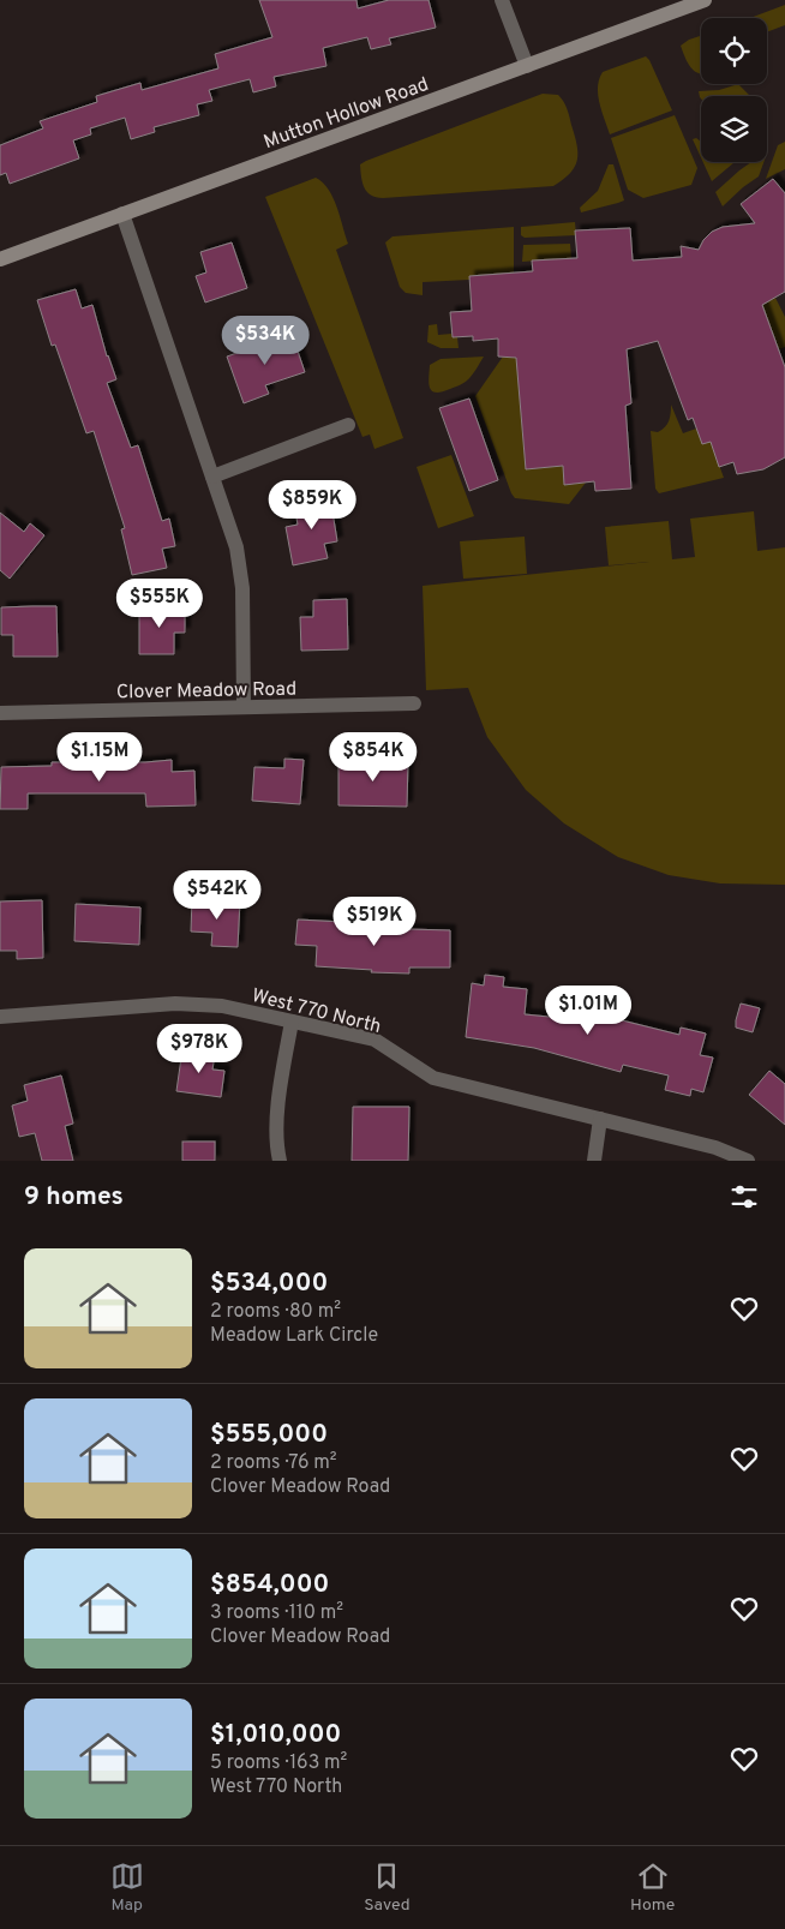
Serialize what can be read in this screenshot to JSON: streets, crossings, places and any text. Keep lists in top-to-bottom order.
{
  "streets": {
    "street": ["Mutton Hollow Road", "Clover Meadow Road", "West 770 North"]
  },
  "page": {
    "price": [
      "$534K",
      "$859K",
      "$555K",
      "$1.15M",
      "$854K",
      "$542K",
      "$519K",
      "$1.01M",
      "$978K"
    ],
    "heading": "9 homes",
    "list": [
      {
        "name": "$534,000",
        "note": "2 rooms · 80 m² · Meadow Lark Circle"
      },
      {
        "name": "$555,000",
        "note": "2 rooms · 76 m² · Clover Meadow Road"
      },
      {
        "name": "$854,000",
        "note": "3 rooms · 110 m² · Clover Meadow Road"
      },
      {
        "name": "$1,010,000",
        "note": "5 rooms · 163 m² · West 770 North"
      }
    ],
    "tabs": ["Map", "Saved", "Home"]
  }
}
